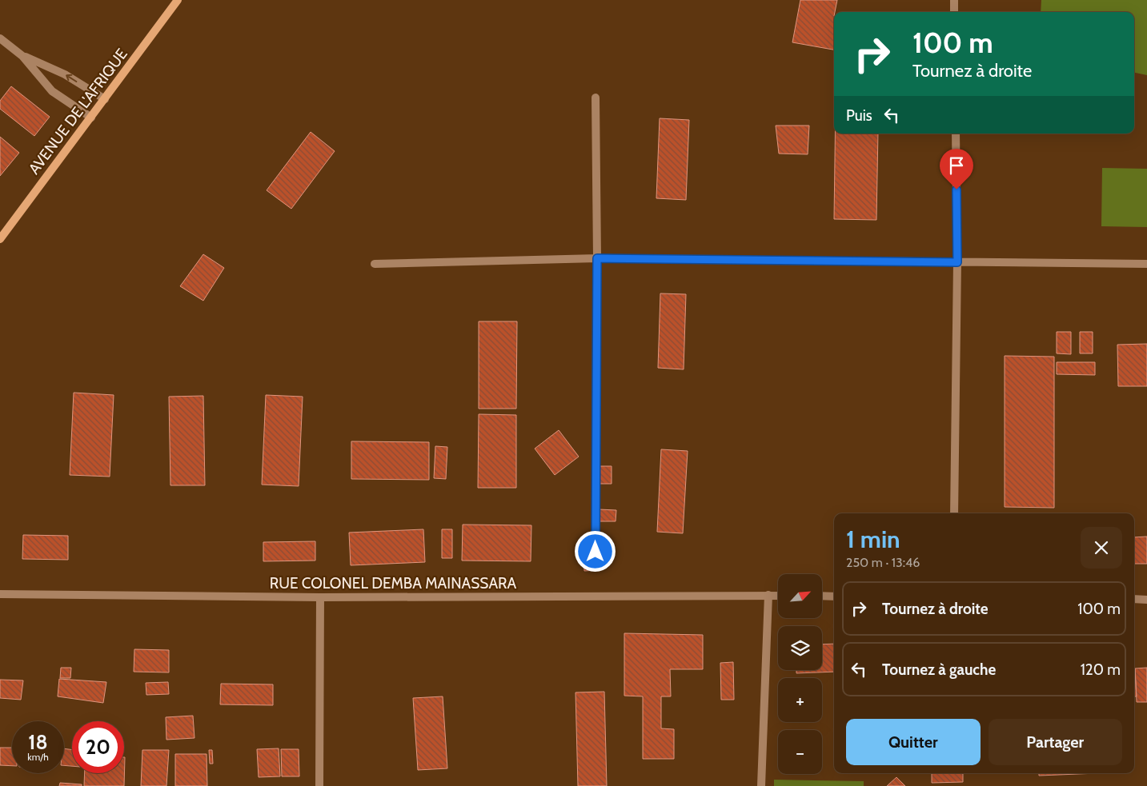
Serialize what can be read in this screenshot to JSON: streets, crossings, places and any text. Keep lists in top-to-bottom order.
{
  "streets": {
    "main road": ["AVENUE DE L'AFRIQUE"],
    "street": ["RUE COLONEL DEMBA MAINASSARA"]
  },
  "north": "top right",
  "page": {
    "turn": ["100 m", "Tournez à droite"],
    "then": "Puis",
    "heading": ["1 min", "250 m · 13:46"],
    "map_buttons": ["+", "−"],
    "list": [
      {
        "name": "Tournez à droite",
        "value": "100 m"
      },
      {
        "name": "Tournez à gauche",
        "value": "120 m"
      }
    ],
    "buttons": ["Quitter", "Partager"],
    "speed": "18 km/h",
    "limit": "20"
  }
}
